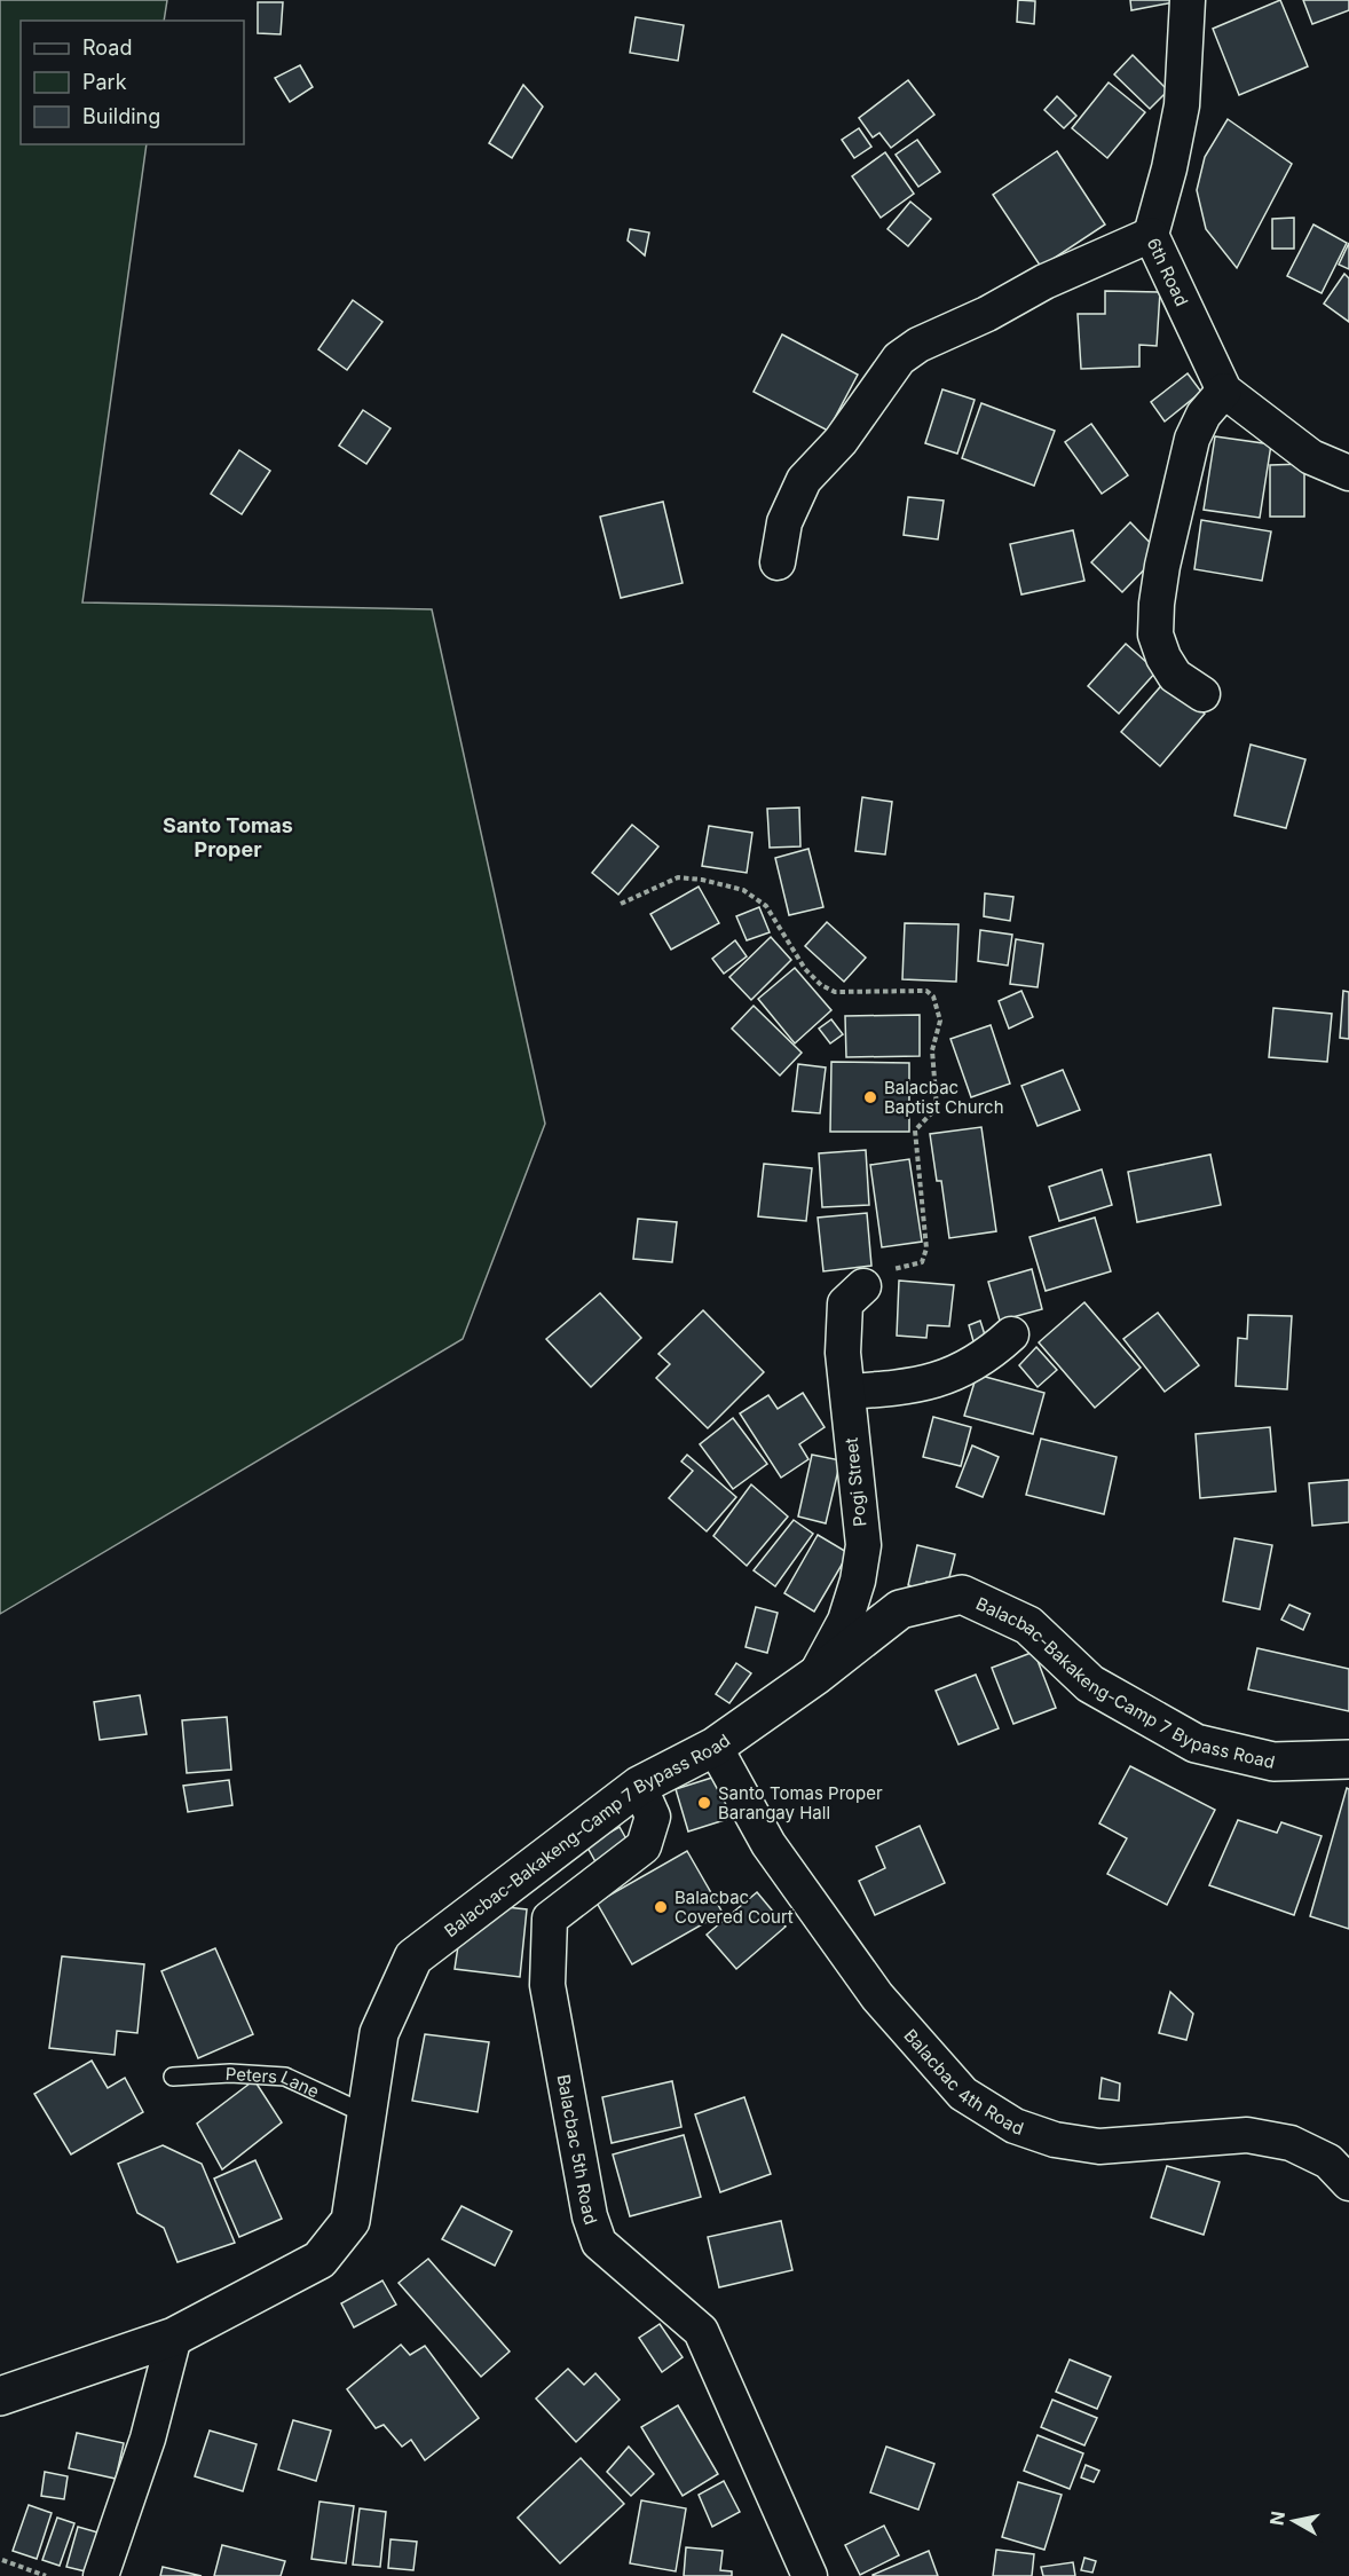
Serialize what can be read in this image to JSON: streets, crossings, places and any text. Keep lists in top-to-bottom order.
{
  "streets": {
    "main road": ["Balacbac-Bakakeng-Camp 7 Bypass Road"],
    "street": [
      "6th Road",
      "Pogi Street",
      "Balacbac 4th Road",
      "Balacbac 5th Road"
    ],
    "lane": ["Peters Lane"]
  },
  "crossings": [
    ["Pogi Street", "Balacbac-Bakakeng-Camp 7 Bypass Road"],
    ["Balacbac-Bakakeng-Camp 7 Bypass Road", "Balacbac 4th Road"],
    ["Balacbac-Bakakeng-Camp 7 Bypass Road", "Peters Lane"],
    ["Balacbac-Bakakeng-Camp 7 Bypass Road", "Balacbac 5th Road"]
  ],
  "districts": ["Santo Tomas Proper"],
  "places": ["Balacbac Baptist Church", "Santo Tomas Proper Barangay Hall", "Balacbac Covered Court"],
  "legend": ["Road", "Park", "Building"],
  "north": "left"
}
